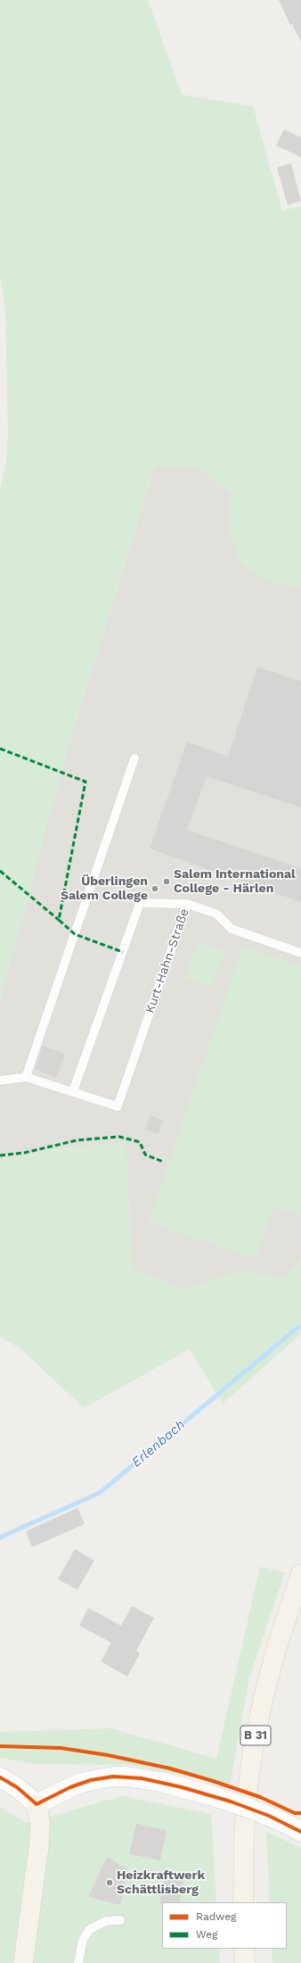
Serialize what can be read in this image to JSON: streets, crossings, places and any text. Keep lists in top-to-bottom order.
{
  "streets": {
    "main road": ["B 31"],
    "lane": ["Kurt-Hahn-Straße"]
  },
  "water": ["Erlenbach"],
  "places": ["Salem International College - Härlen", "Überlingen Salem College", "Heizkraftwerk Schättlisberg"],
  "legend": ["Radweg", "Weg"]
}
